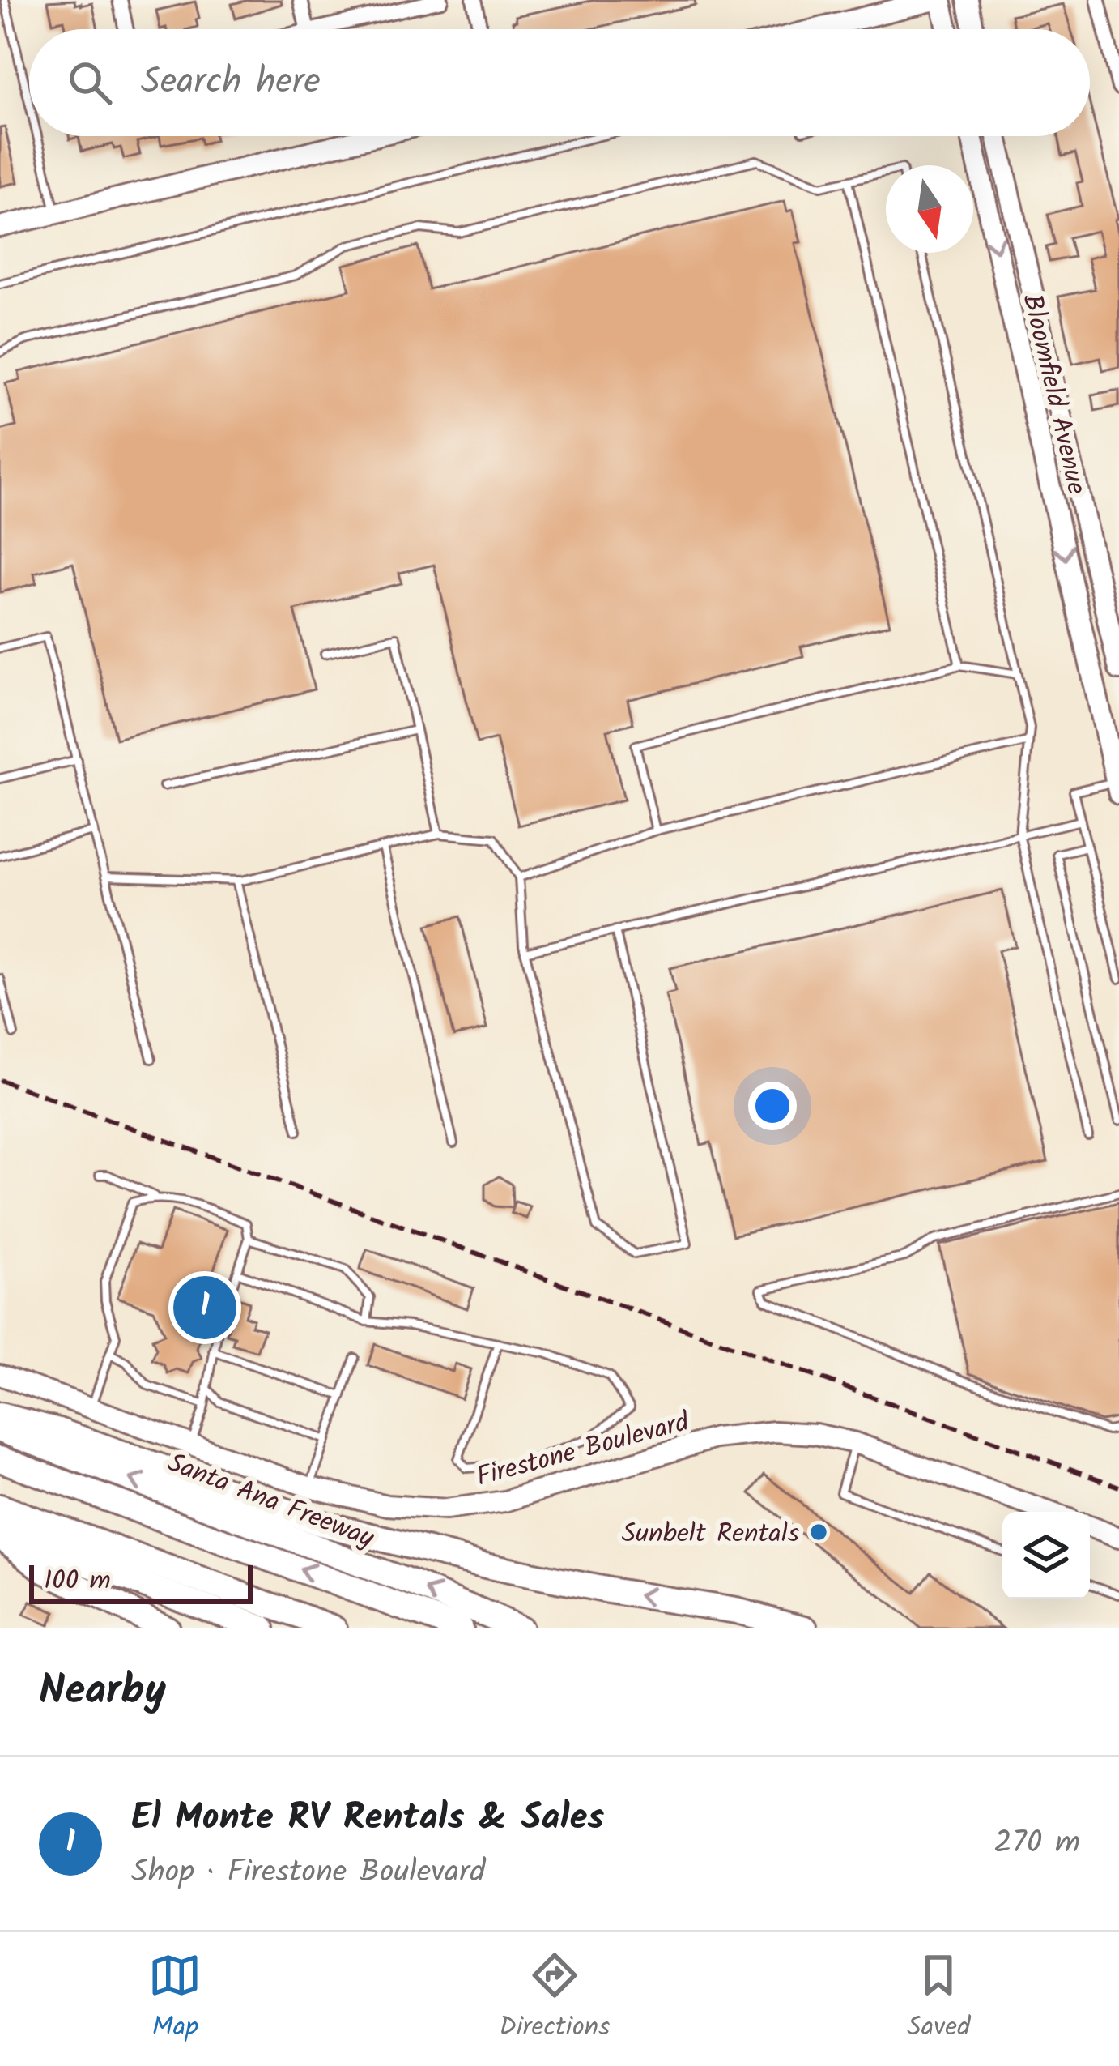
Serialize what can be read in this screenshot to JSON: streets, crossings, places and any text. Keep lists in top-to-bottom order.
{
  "streets": {
    "highway": ["Santa Ana Freeway"],
    "main road": ["Bloomfield Avenue", "Firestone Boulevard"]
  },
  "places": ["Sunbelt Rentals"],
  "scale_bar": "100 m",
  "north": "bottom",
  "page": {
    "search": "Search here",
    "pins": "1",
    "scale": "100 m",
    "heading": "Nearby",
    "list": [
      {
        "mark": "1",
        "name": "El Monte RV Rentals & Sales",
        "note": "Shop · Firestone Boulevard",
        "value": "270 m"
      }
    ],
    "nav": ["Map", "Directions", "Saved"]
  }
}
